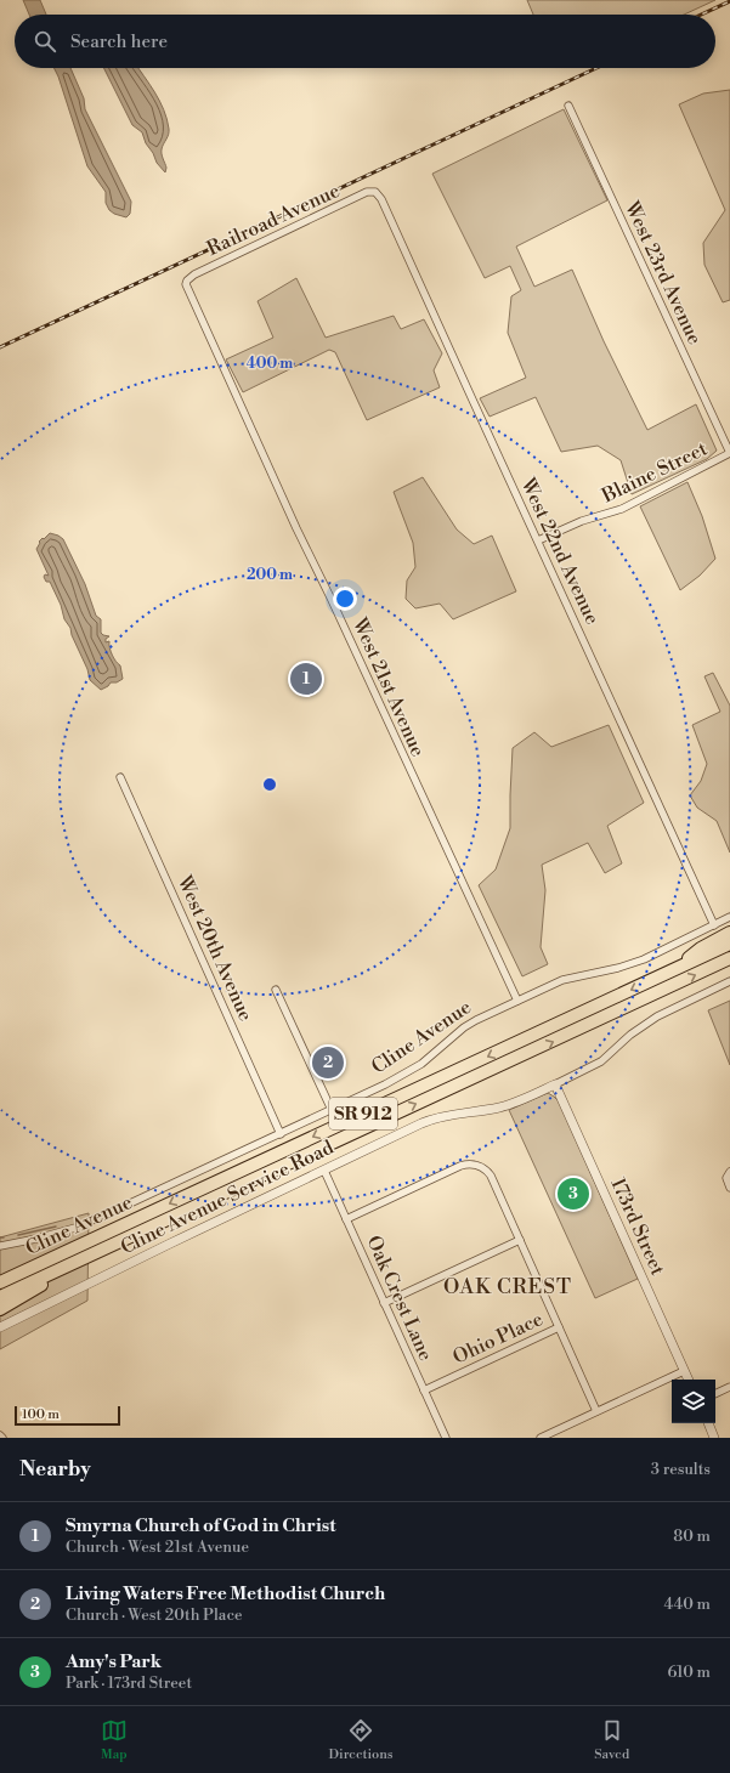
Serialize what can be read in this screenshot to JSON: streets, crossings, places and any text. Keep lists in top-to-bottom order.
{
  "streets": {
    "highway": ["Cline Avenue", "SR 912"],
    "street": [
      "Railroad Avenue",
      "West 23rd Avenue",
      "Blaine Street",
      "West 22nd Avenue",
      "West 21st Avenue",
      "West 20th Avenue",
      "Cline Avenue Service Road",
      "173rd Street",
      "Oak Crest Lane",
      "Ohio Place"
    ]
  },
  "crossings": [
    ["Railroad Avenue", "West 22nd Avenue"],
    ["Railroad Avenue", "West 21st Avenue"],
    ["West 23rd Avenue", "Blaine Street"],
    ["Blaine Street", "West 22nd Avenue"],
    ["West 22nd Avenue", "Cline Avenue"],
    ["West 21st Avenue", "Cline Avenue"],
    ["West 20th Avenue", "Cline Avenue"],
    ["Cline Avenue Service Road", "173rd Street"],
    ["Cline Avenue Service Road", "Oak Crest Lane"],
    ["Oak Crest Lane", "Ohio Place"]
  ],
  "districts": ["OAK CREST"],
  "scale_bar": "100 m",
  "page": {
    "search": "Search here",
    "pins": ["1", "2", "3"],
    "scale": "100 m",
    "heading": ["Nearby", "3 results"],
    "list": [
      {
        "mark": "1",
        "name": "Smyrna Church of God in Christ",
        "note": "Church · West 21st Avenue",
        "value": "80 m"
      },
      {
        "mark": "2",
        "name": "Living Waters Free Methodist Church",
        "note": "Church · West 20th Place",
        "value": "440 m"
      },
      {
        "mark": "3",
        "name": "Amy's Park",
        "note": "Park · 173rd Street",
        "value": "610 m"
      }
    ],
    "nav": ["Map", "Directions", "Saved"]
  },
  "rings": ["400 m", "200 m"]
}
